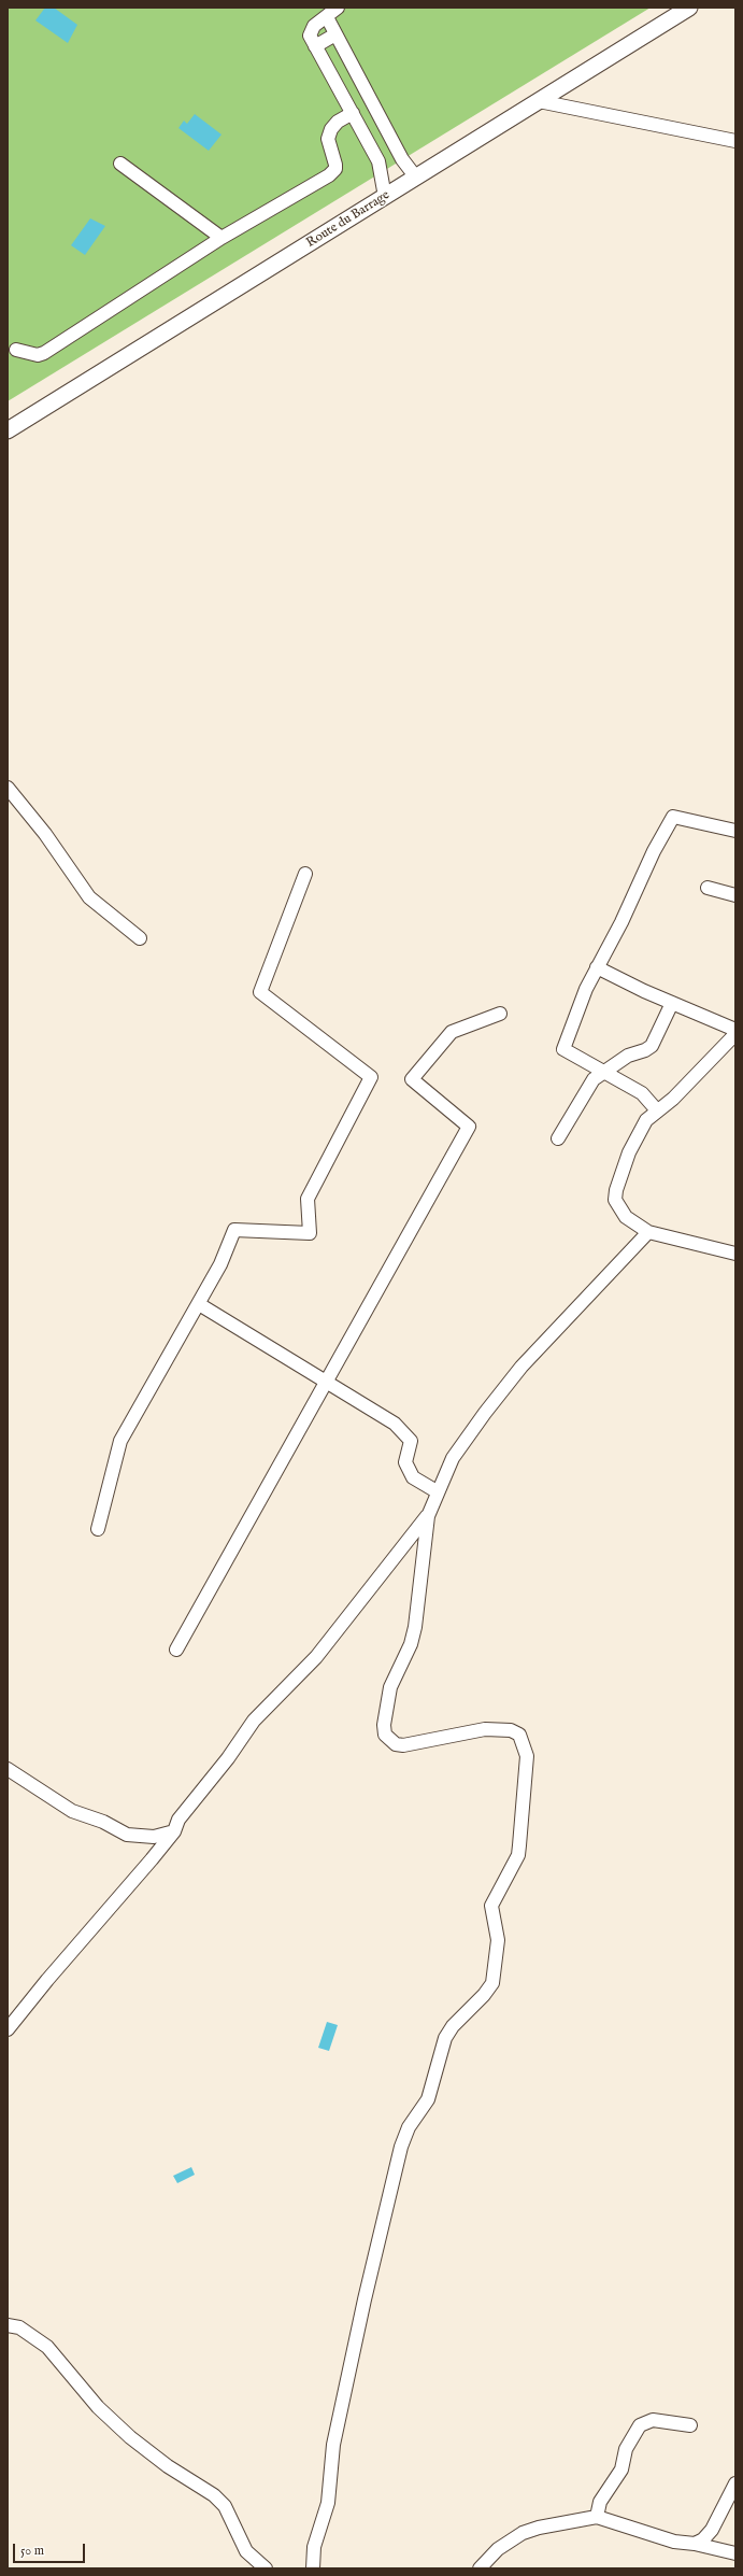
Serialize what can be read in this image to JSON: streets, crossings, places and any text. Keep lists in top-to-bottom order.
{
  "streets": {
    "main road": ["Route du Barrage"]
  },
  "scale_bar": "50 m"
}
